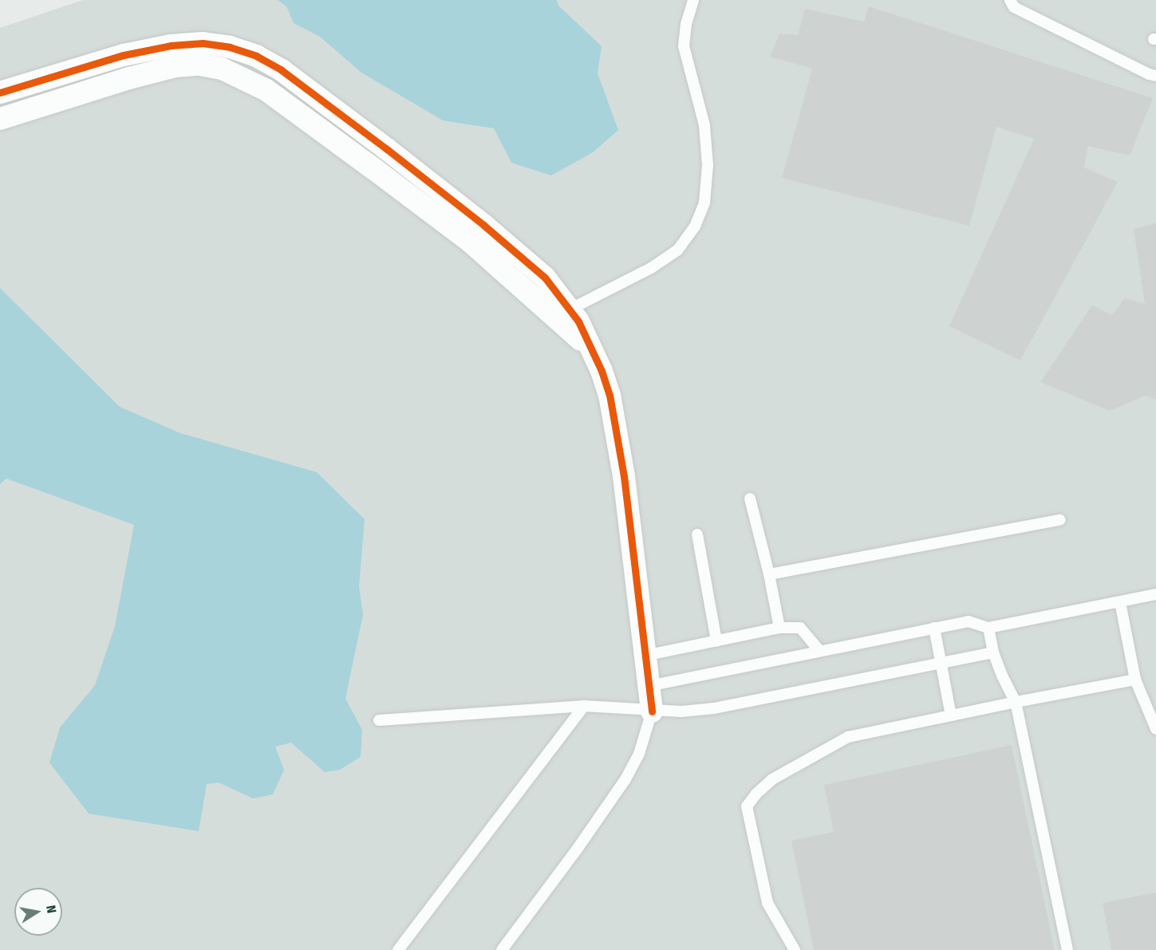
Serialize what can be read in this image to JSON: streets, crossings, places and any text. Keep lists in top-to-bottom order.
{
  "north": "right"
}
